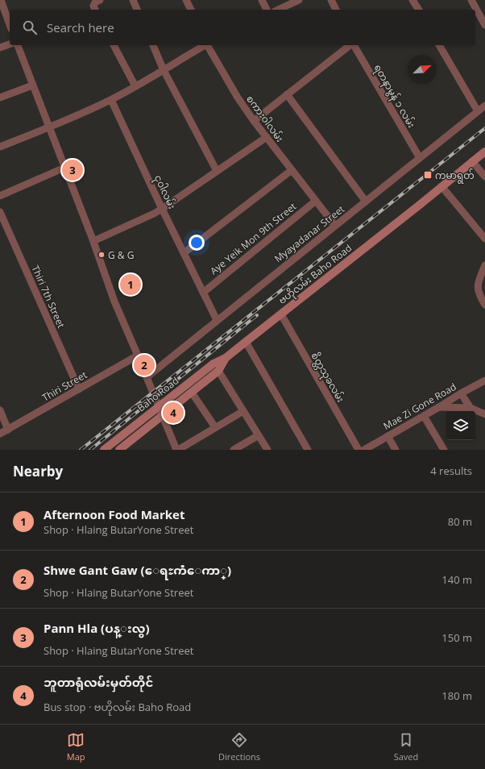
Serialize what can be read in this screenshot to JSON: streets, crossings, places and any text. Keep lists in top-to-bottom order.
{
  "streets": {
    "main road": ["ဗဟိုလမ်း Baho Road", "Baho Road"],
    "street": [
      "ရတနာမွန် ၁ လမ်း",
      "စကား၀ါလမ်း",
      "ငုဝါလမ်း",
      "Myayadanar Street",
      "Aye Yeik Mon 9th Street",
      "Thiri 7th Street",
      "စိတ္တသုခလမ်း",
      "Thiri Street",
      "Mae Zi Gone Road"
    ]
  },
  "crossings": [
    ["ရတနာမွန် ၁ လမ်း", "Myayadanar Street"],
    ["စကား၀ါလမ်း", "Myayadanar Street"],
    ["စကား၀ါလမ်း", "Aye Yeik Mon 9th Street"],
    ["ငုဝါလမ်း", "Myayadanar Street"],
    ["ငုဝါလမ်း", "Aye Yeik Mon 9th Street"],
    ["ဗဟိုလမ်း Baho Road", "စိတ္တသုခလမ်း"],
    ["ဗဟိုလမ်း Baho Road", "Baho Road"],
    ["Thiri 7th Street", "Thiri Street"]
  ],
  "places": {
    "transit": ["ကမာရွတ်"],
    "other": ["G & G"]
  },
  "north": "top right",
  "page": {
    "search": "Search here",
    "pins": [
      "3",
      "1",
      "2",
      "4"
    ],
    "heading": ["Nearby", "4 results"],
    "list": [
      {
        "mark": "1",
        "name": "Afternoon Food Market",
        "note": "Shop · Hlaing ButarYone Street",
        "value": "80 m"
      },
      {
        "mark": "2",
        "name": "Shwe Gant Gaw (ေရႊကံံေကာ္)",
        "note": "Shop · Hlaing ButarYone Street",
        "value": "140 m"
      },
      {
        "mark": "3",
        "name": "Pann Hla (ပန္းလွ)",
        "note": "Shop · Hlaing ButarYone Street",
        "value": "150 m"
      },
      {
        "mark": "4",
        "name": "ဘူတာရုံလမ်းမှတ်တိုင်",
        "note": "Bus stop · ဗဟိုလမ်း Baho Road",
        "value": "180 m"
      }
    ],
    "nav": ["Map", "Directions", "Saved"]
  }
}
